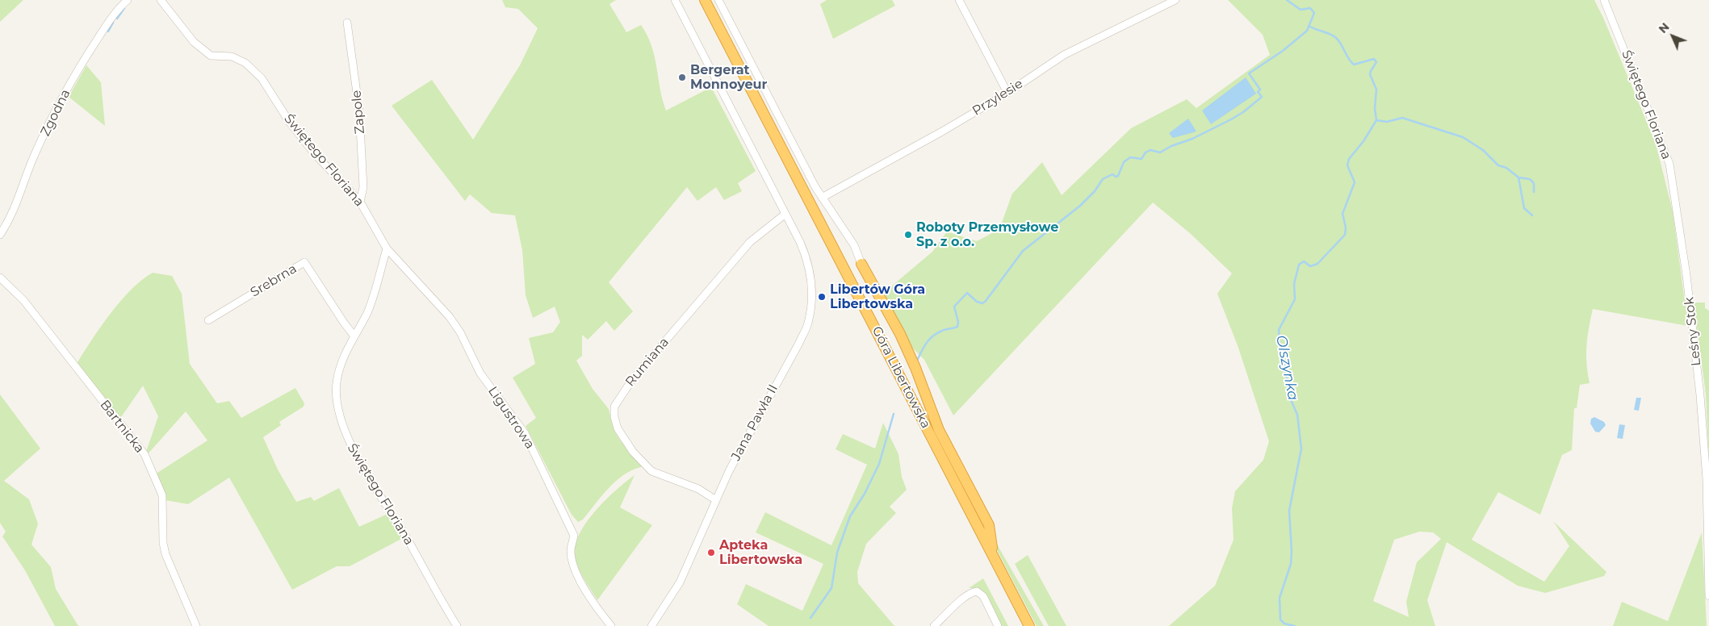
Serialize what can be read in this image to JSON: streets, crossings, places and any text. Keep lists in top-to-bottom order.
{
  "streets": {
    "highway": ["Góra Libertowska"],
    "street": [
      "Przylesie",
      "Świętego Floriana",
      "Zapole",
      "Zgodna",
      "Srebrna",
      "Leśny Stok",
      "Rumiana",
      "Ligustrowa",
      "Jana Pawła II",
      "Bartnicka"
    ]
  },
  "crossings": [
    ["Świętego Floriana", "Zapole"],
    ["Świętego Floriana", "Srebrna"],
    ["Świętego Floriana", "Leśny Stok"],
    ["Świętego Floriana", "Ligustrowa"],
    ["Rumiana", "Jana Pawła II"]
  ],
  "water": ["Olszynka"],
  "places": [
    "Bergerat Monnoyeur",
    "Roboty Przemysłowe Sp. z o.o.",
    "Libertów Góra Libertowska",
    "Apteka Libertowska"
  ],
  "north": "top left"
}
